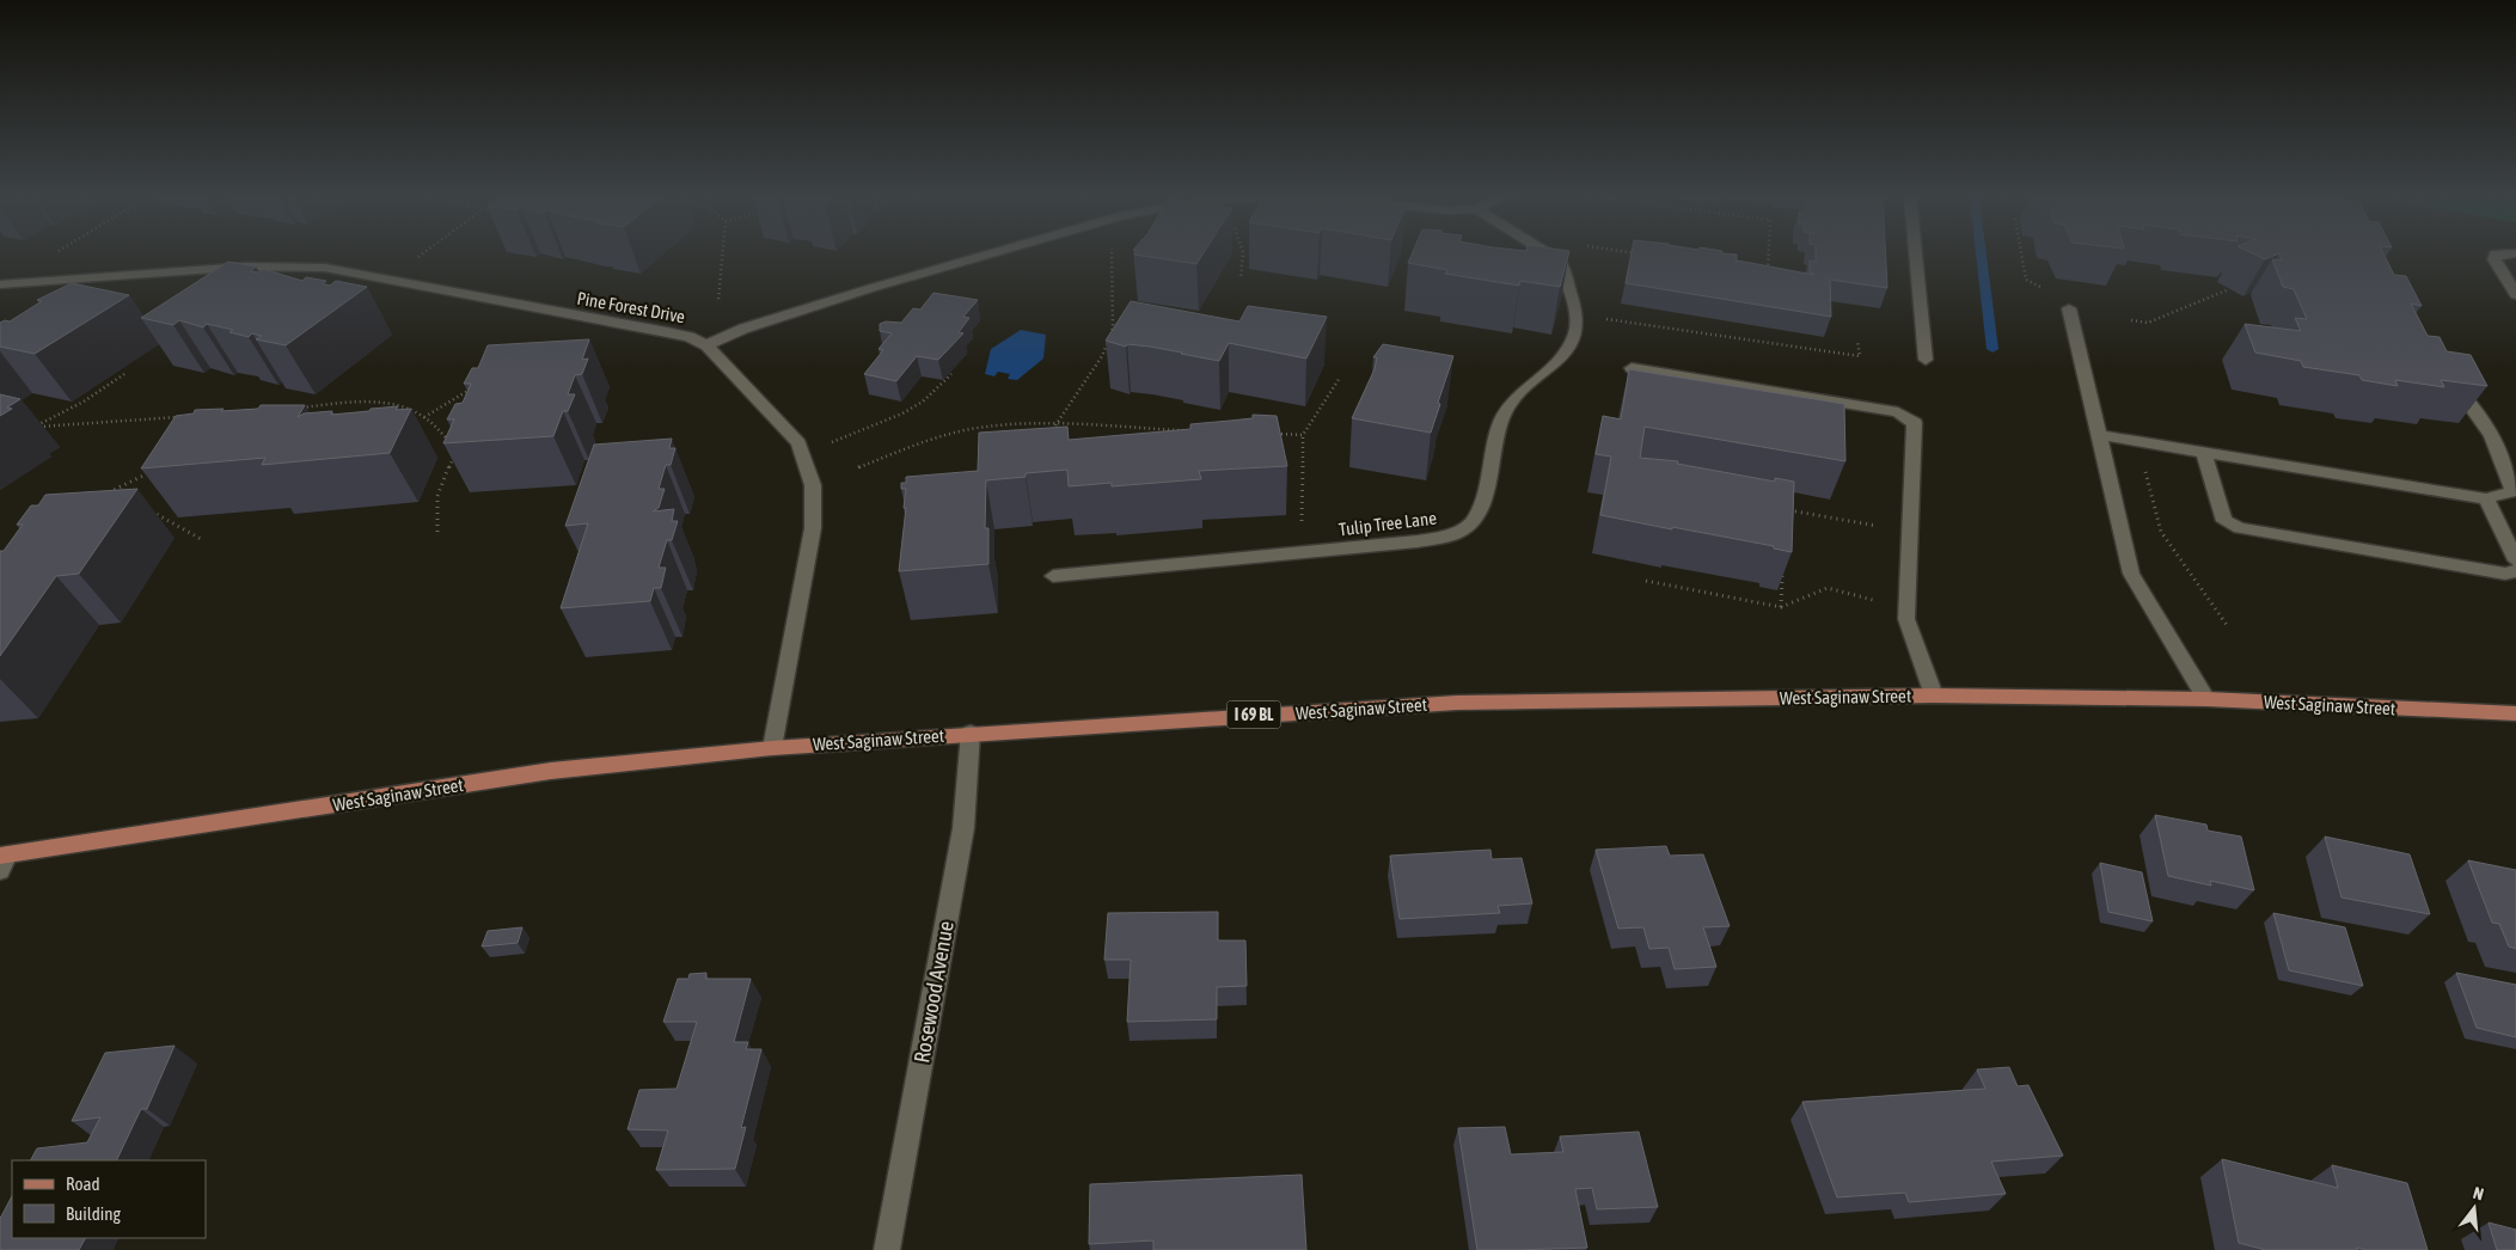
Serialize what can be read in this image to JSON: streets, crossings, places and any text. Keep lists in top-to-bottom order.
{
  "streets": {
    "main road": ["West Saginaw Street", "I 69 BL"],
    "street": ["Pine Forest Drive", "Tulip Tree Lane", "Rosewood Avenue"]
  },
  "crossings": [
    ["Pine Forest Drive", "West Saginaw Street"],
    ["West Saginaw Street", "Rosewood Avenue"]
  ],
  "legend": ["Road", "Building"],
  "north": "top"
}
